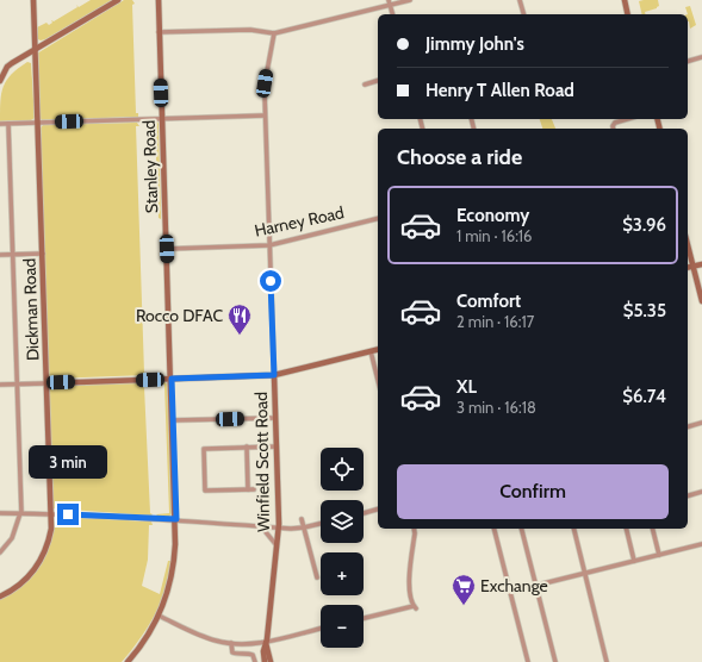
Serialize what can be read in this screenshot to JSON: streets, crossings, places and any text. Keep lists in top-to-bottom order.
{
  "streets": {
    "street": [
      "Stanley Road",
      "Harney Road",
      "Dickman Road",
      "Winfield Scott Road"
    ]
  },
  "crossings": [
    ["Stanley Road", "Harney Road"],
    ["Harney Road", "Winfield Scott Road"]
  ],
  "places": {
    "restaurant": ["Rocco DFAC"],
    "supermarket": ["Exchange"]
  },
  "page": {
    "banner": ["Jimmy John's", "Henry T Allen Road"],
    "heading": "Choose a ride",
    "list": [
      {
        "name": "Economy",
        "note": "1 min · 16:16",
        "value": "$3.96"
      },
      {
        "name": "Comfort",
        "note": "2 min · 16:17",
        "value": "$5.35"
      },
      {
        "name": "XL",
        "note": "3 min · 16:18",
        "value": "$6.74"
      }
    ],
    "bubble": "3 min",
    "map_buttons": ["+", "−"],
    "buttons": "Confirm"
  }
}
